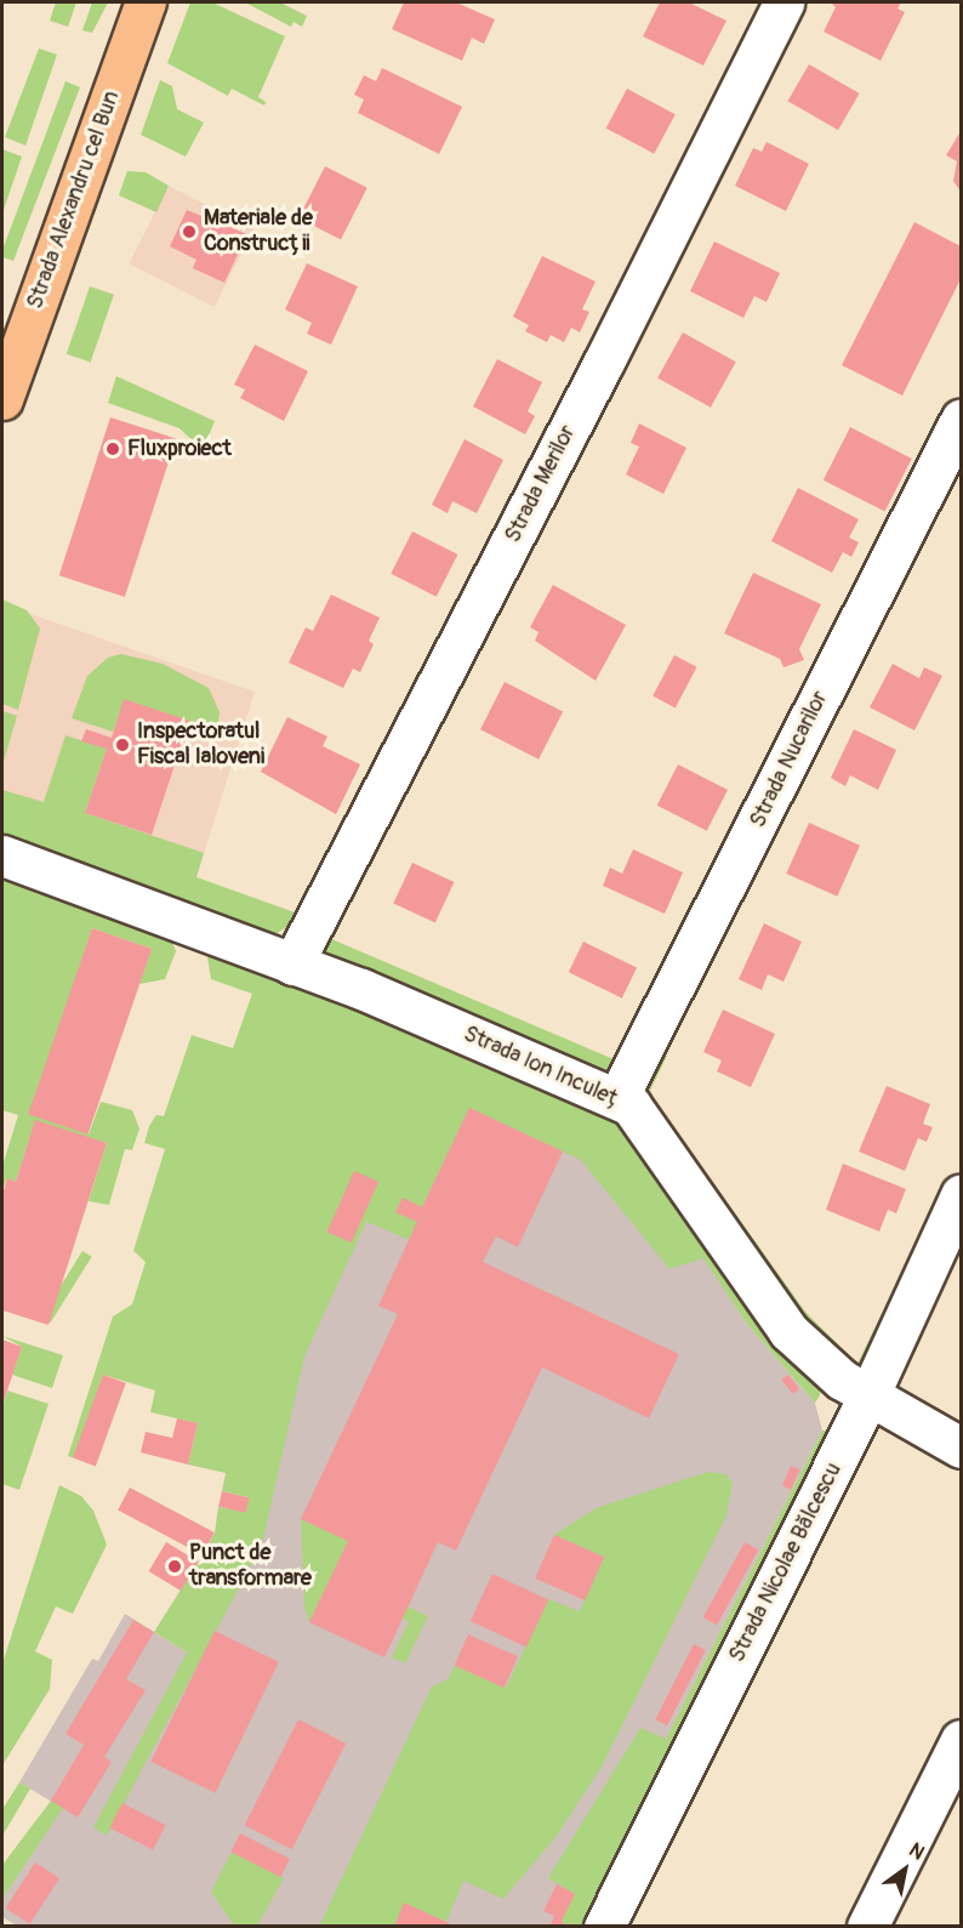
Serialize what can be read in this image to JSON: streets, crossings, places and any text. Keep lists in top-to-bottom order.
{
  "streets": {
    "main road": ["Strada Alexandru cel Bun"],
    "street": [
      "Strada Merilor",
      "Strada Nucarilor",
      "Strada Ion Inculeț",
      "Strada Nicolae Bălcescu"
    ]
  },
  "crossings": [
    ["Strada Merilor", "Strada Ion Inculeț"],
    ["Strada Nucarilor", "Strada Ion Inculeț"],
    ["Strada Ion Inculeț", "Strada Nicolae Bălcescu"]
  ],
  "places": [
    "Materiale de Construcții",
    "Fluxproiect",
    "Inspectoratul Fiscal Ialoveni",
    "Punct de transformare"
  ],
  "north": "top right"
}
